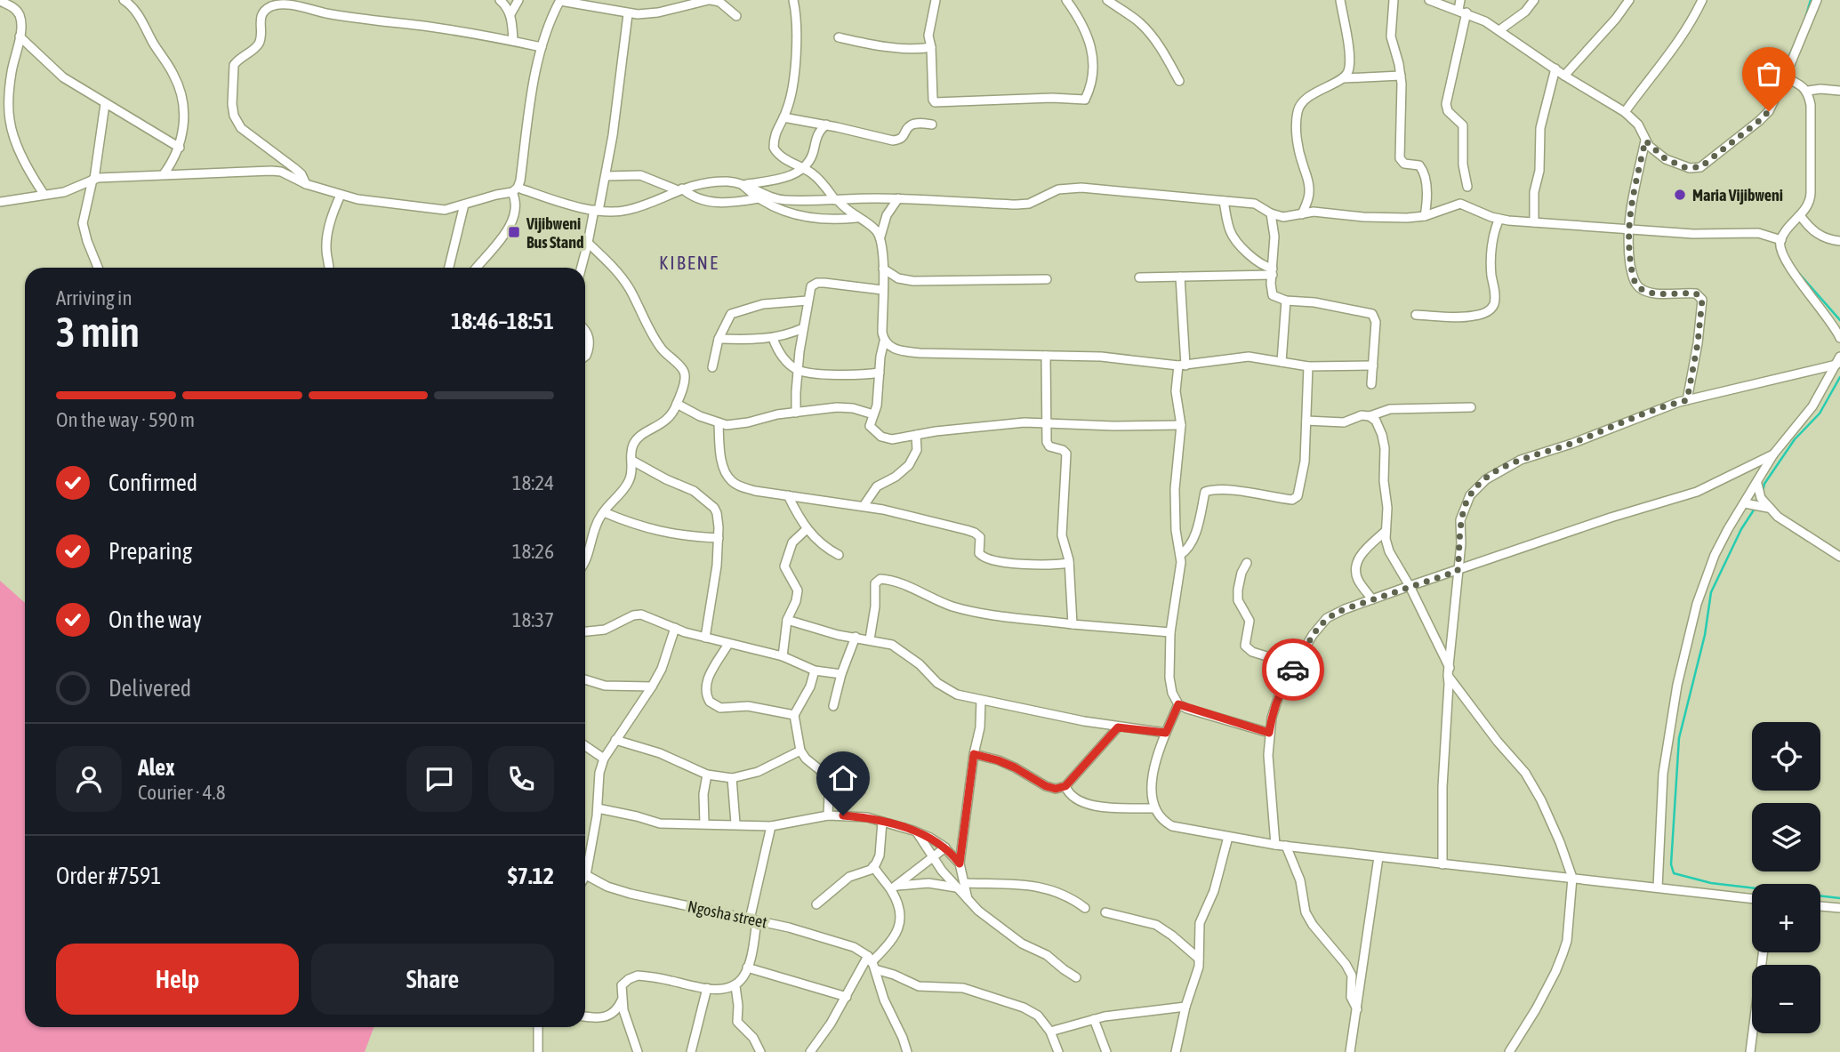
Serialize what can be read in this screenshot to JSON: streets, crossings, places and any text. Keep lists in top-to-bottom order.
{
  "streets": {
    "street": ["Ngosha street"]
  },
  "districts": ["KIBENE"],
  "places": {
    "other": ["Maria Vijibweni"],
    "transit": ["Vijibweni Bus Stand"]
  },
  "page": {
    "heading": ["3 min", "Arriving in", "18:46–18:51"],
    "panel": [
      "Alex",
      "Courier · 4.8",
      "Order #7591",
      "$7.12"
    ],
    "bar": "On the way · 590 m",
    "list": [
      ["Confirmed", "18:24"],
      ["Preparing", "18:26"],
      ["On the way", "18:37"],
      "Delivered"
    ],
    "map_buttons": ["+", "−"],
    "buttons": ["Help", "Share"]
  }
}
